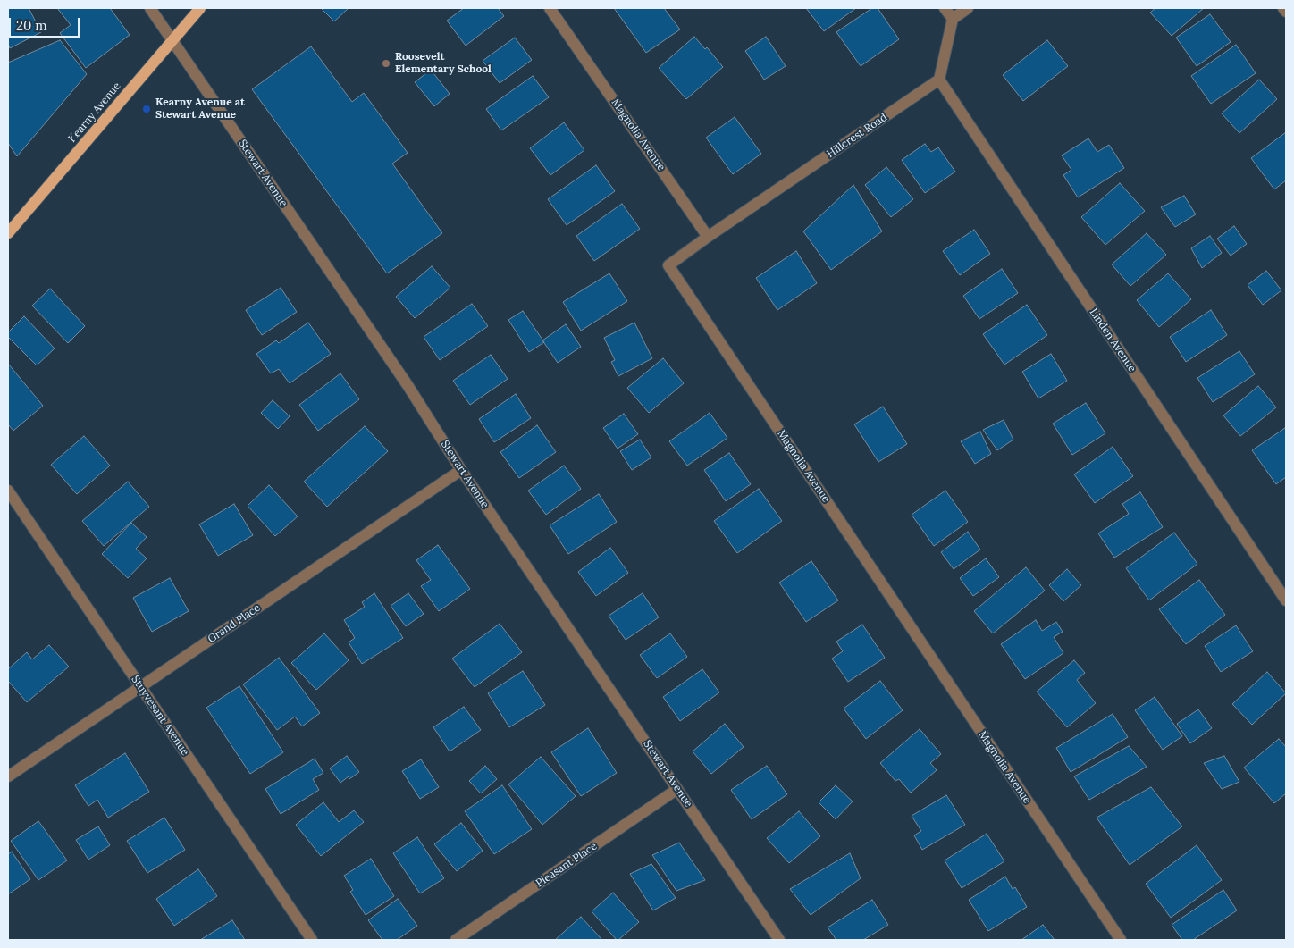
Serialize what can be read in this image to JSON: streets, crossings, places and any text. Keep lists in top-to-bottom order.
{
  "streets": {
    "main road": ["Kearny Avenue"],
    "street": [
      "Magnolia Avenue",
      "Hillcrest Road",
      "Stewart Avenue",
      "Linden Avenue",
      "Grand Place",
      "Stuyvesant Avenue",
      "Pleasant Place"
    ]
  },
  "crossings": [
    ["Kearny Avenue", "Stewart Avenue"],
    ["Magnolia Avenue", "Hillcrest Road"],
    ["Hillcrest Road", "Linden Avenue"],
    ["Stewart Avenue", "Grand Place"],
    ["Stewart Avenue", "Pleasant Place"],
    ["Grand Place", "Stuyvesant Avenue"]
  ],
  "places": ["Roosevelt Elementary School", "Kearny Avenue at Stewart Avenue"],
  "scale_bar": "20 m"
}
